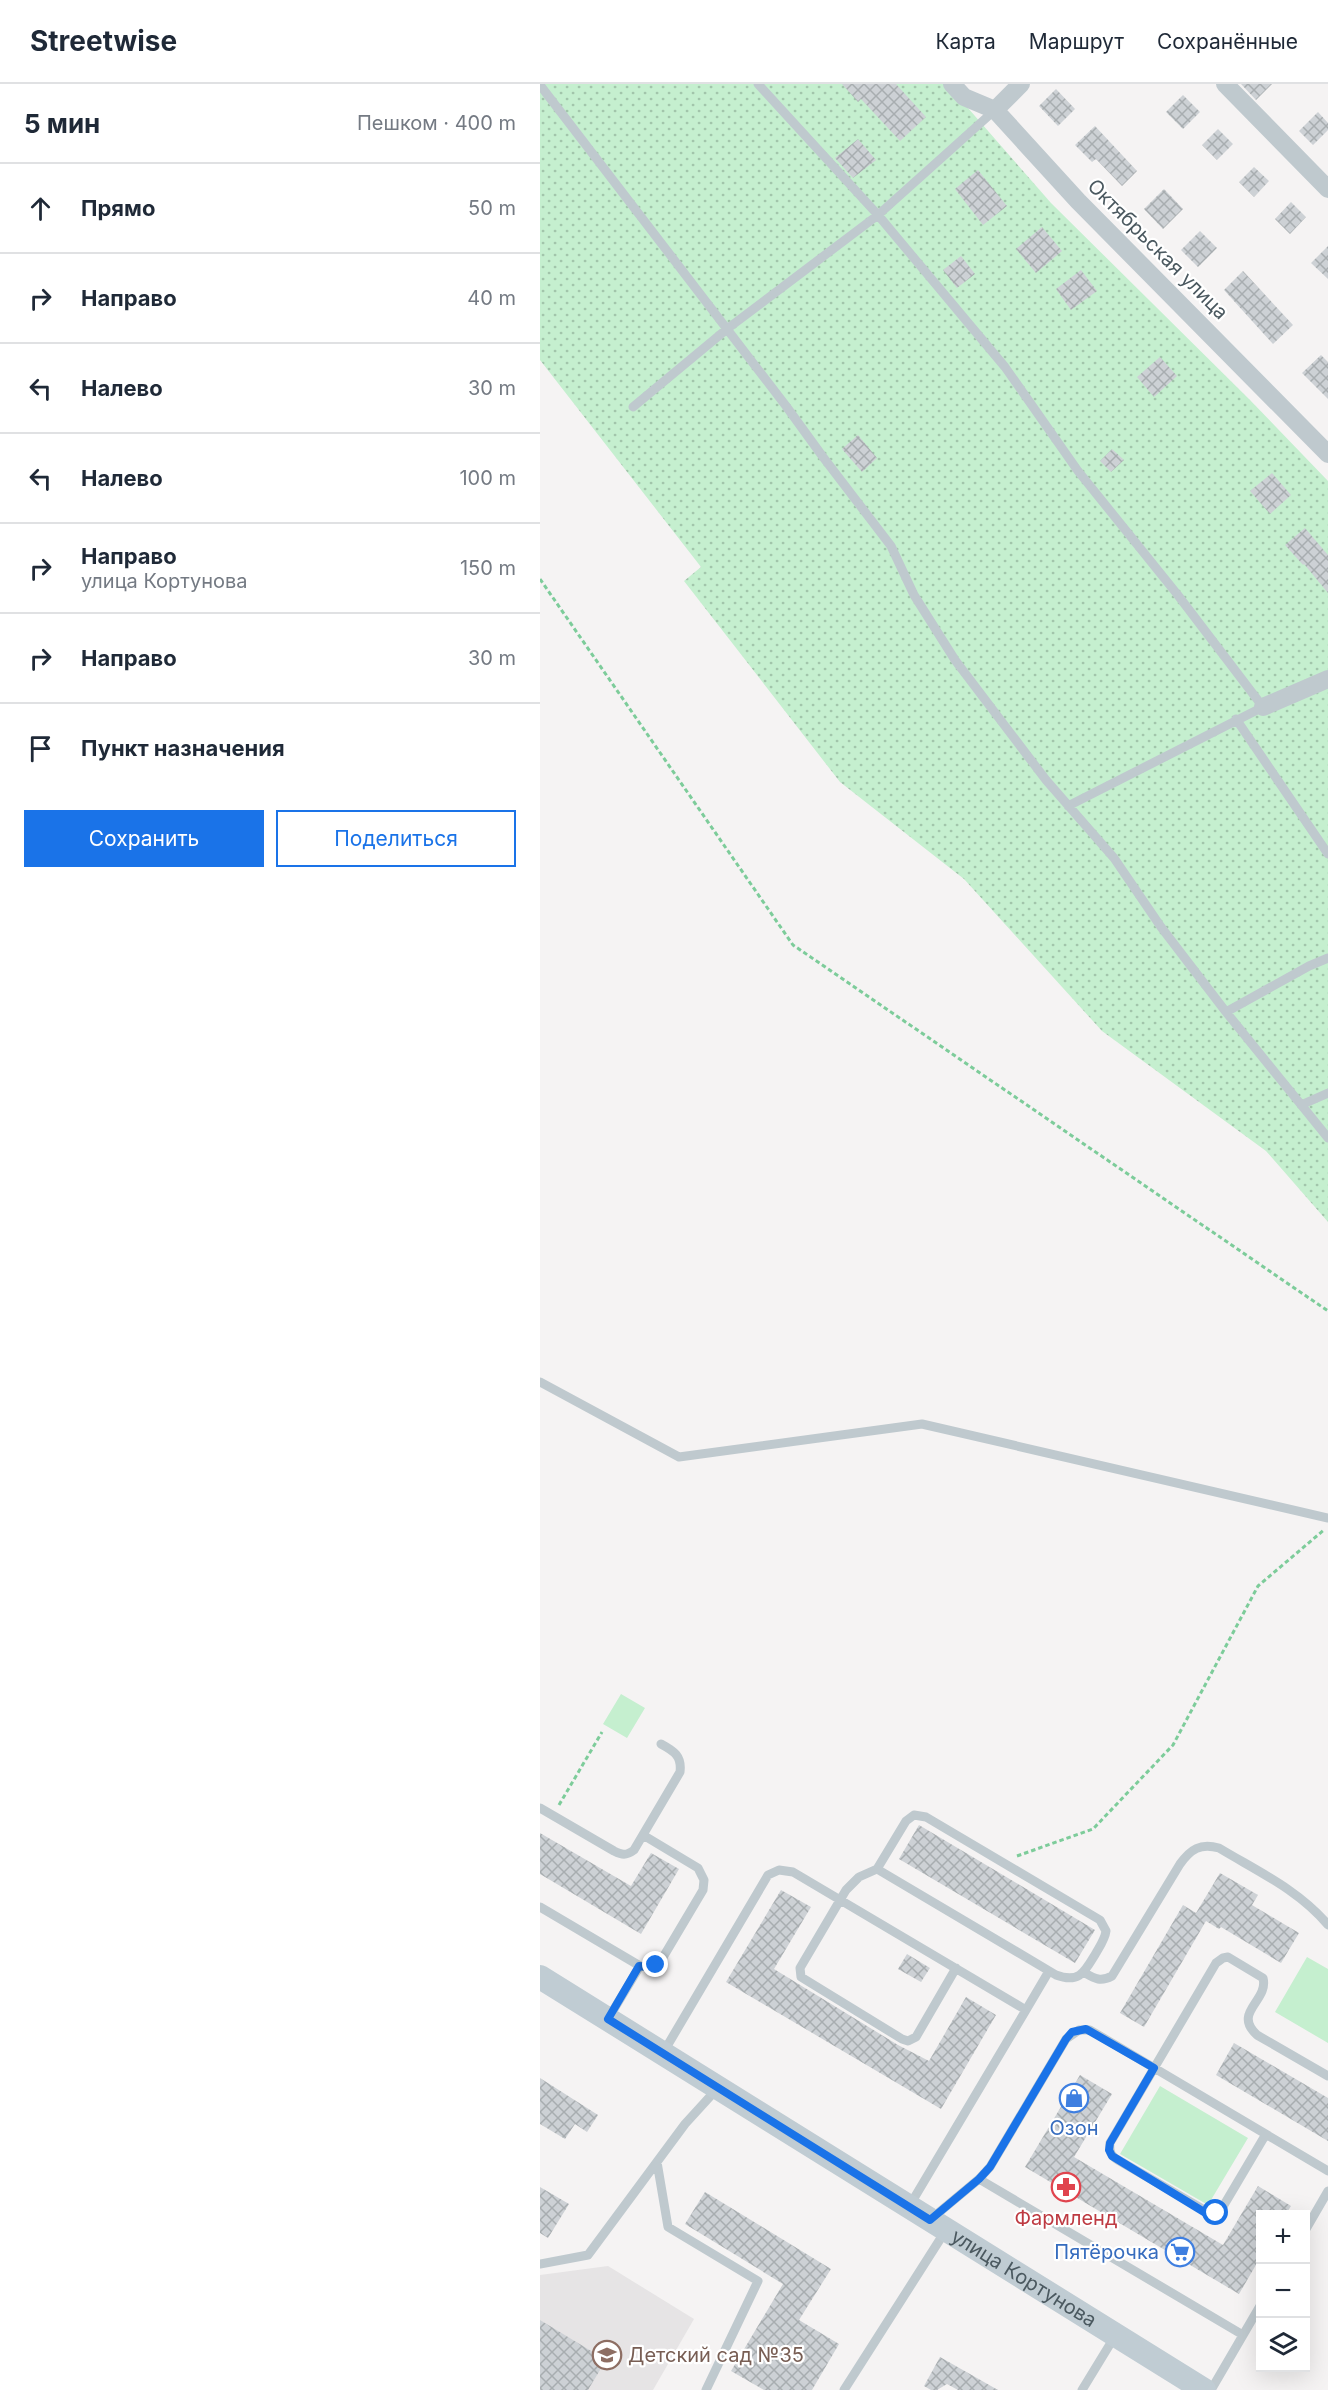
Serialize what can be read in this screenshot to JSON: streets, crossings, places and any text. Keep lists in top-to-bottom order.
{
  "streets": {
    "main road": ["улица Кортунова"],
    "street": ["Октябрьская улица"]
  },
  "places": {
    "shop": ["Озон"],
    "pharmacy": ["Фармленд"],
    "supermarket": ["Пятёрочка"],
    "school or university": ["Детский сад №35"]
  },
  "page": {
    "header": "Streetwise",
    "nav": ["Карта", "Маршрут", "Сохранённые"],
    "heading": ["5 мин", "Пешком · 400 m"],
    "list": [
      ["Прямо", "50 m"],
      ["Направо", "40 m"],
      ["Налево", "30 m"],
      ["Налево", "100 m"],
      ["Направо", "улица Кортунова", "150 m"],
      ["Направо", "30 m"],
      "Пункт назначения"
    ],
    "buttons": ["Сохранить", "Поделиться"],
    "map_buttons": ["+", "−"]
  }
}
